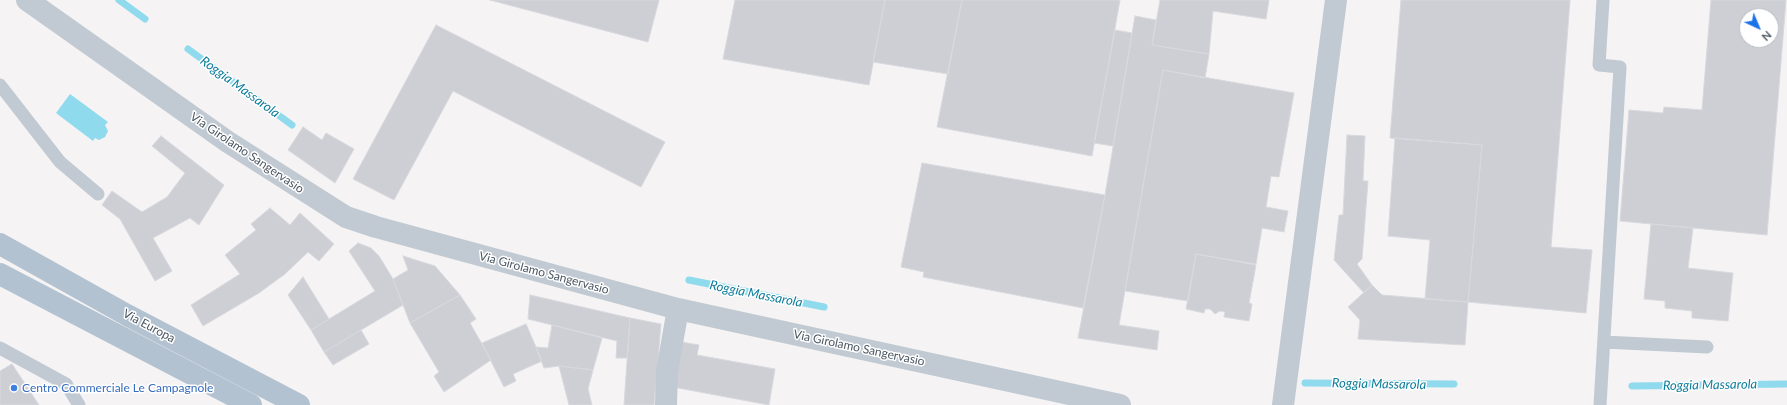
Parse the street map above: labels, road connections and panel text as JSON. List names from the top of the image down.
{
  "streets": {
    "main road": ["Via Europa"],
    "street": ["Via Girolamo Sangervasio"]
  },
  "water": ["Roggia Massarola"],
  "places": ["Centro Commerciale Le Campagnole"],
  "north": "bottom right"
}
